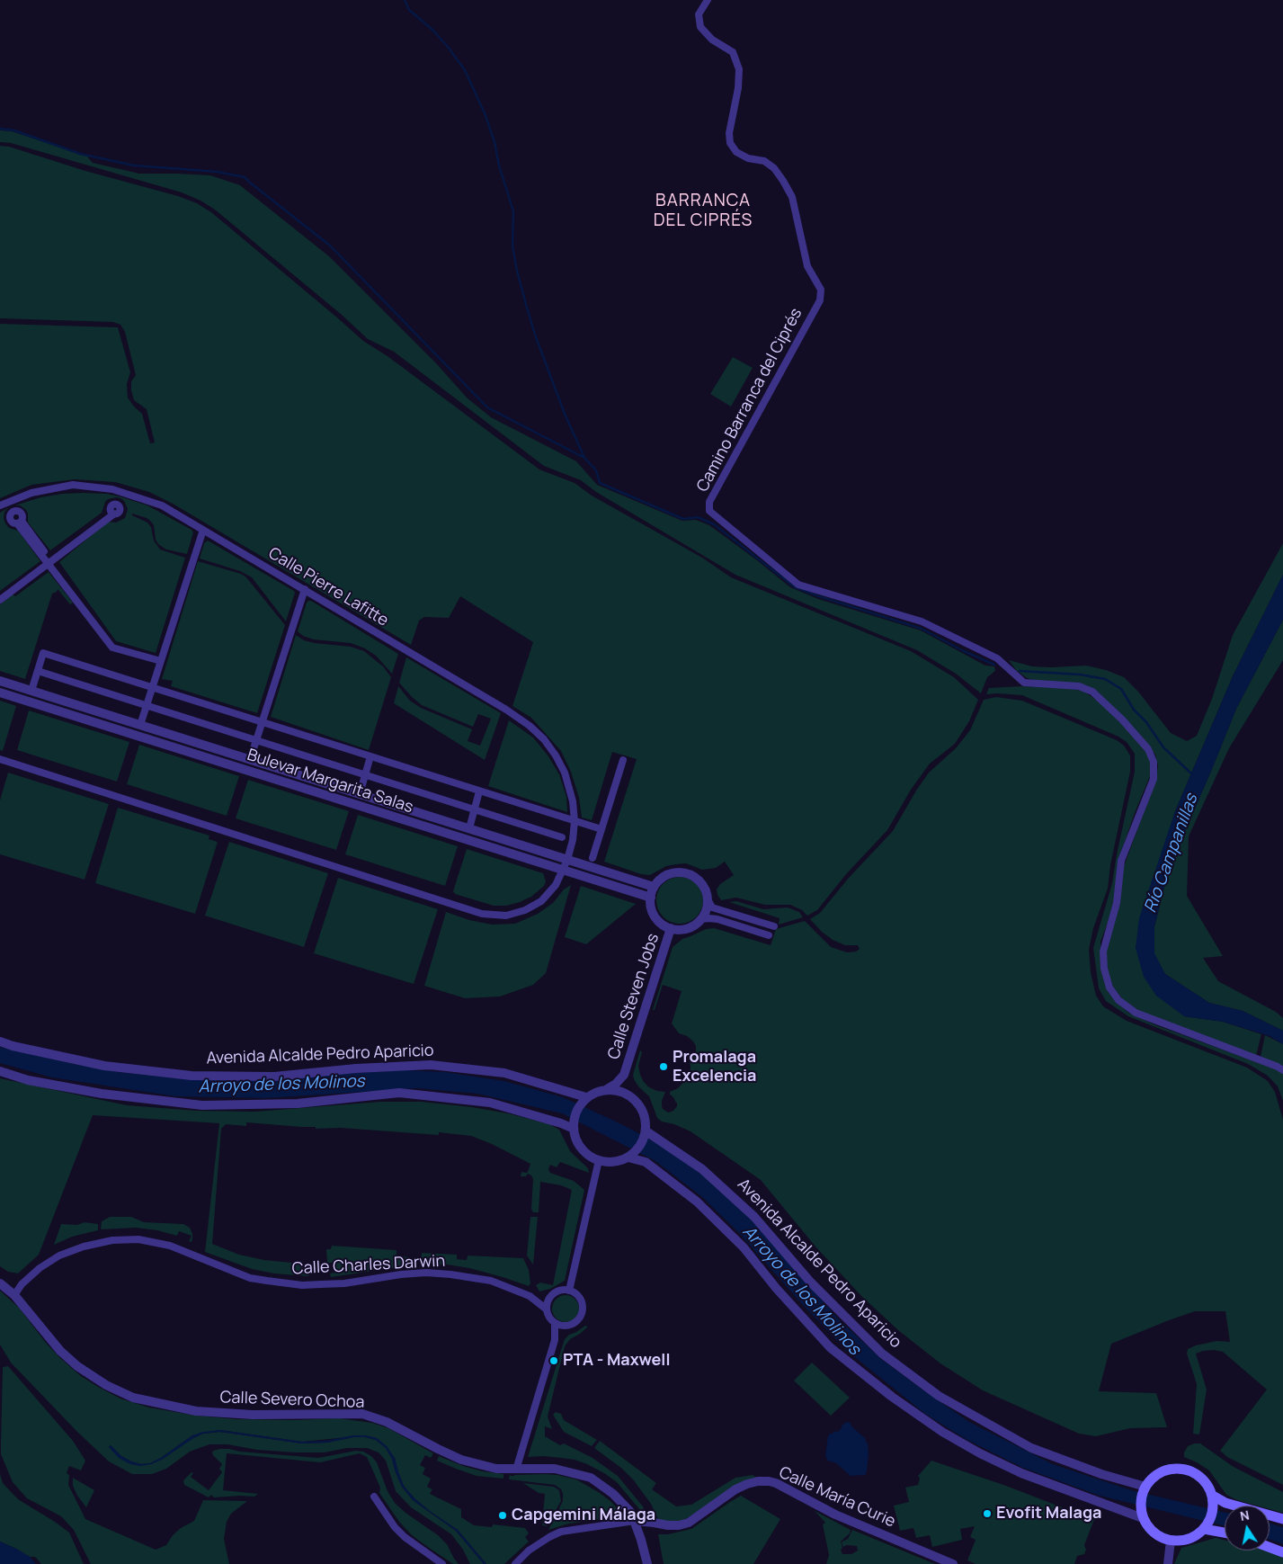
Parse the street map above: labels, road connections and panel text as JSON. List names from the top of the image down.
{
  "streets": {
    "street": [
      "Camino Barranca del Ciprés",
      "Calle Pierre Lafitte",
      "Bulevar Margarita Salas",
      "Calle Steven Jobs",
      "Avenida Alcalde Pedro Aparicio",
      "Calle Charles Darwin",
      "Calle Severo Ochoa",
      "Calle María Curie"
    ]
  },
  "crossings": [
    ["Calle Pierre Lafitte", "Bulevar Margarita Salas"],
    ["Bulevar Margarita Salas", "Calle Steven Jobs"],
    ["Calle Steven Jobs", "Avenida Alcalde Pedro Aparicio"],
    ["Calle Charles Darwin", "Calle Severo Ochoa"],
    ["Calle Severo Ochoa", "Calle María Curie"]
  ],
  "districts": ["BARRANCA DEL CIPRÉS"],
  "water": ["Río Campanillas", "Arroyo de los Molinos"],
  "places": [
    "Promalaga Excelencia",
    "PTA - Maxwell",
    "Evofit Malaga",
    "Capgemini Málaga"
  ],
  "north": "top"
}
